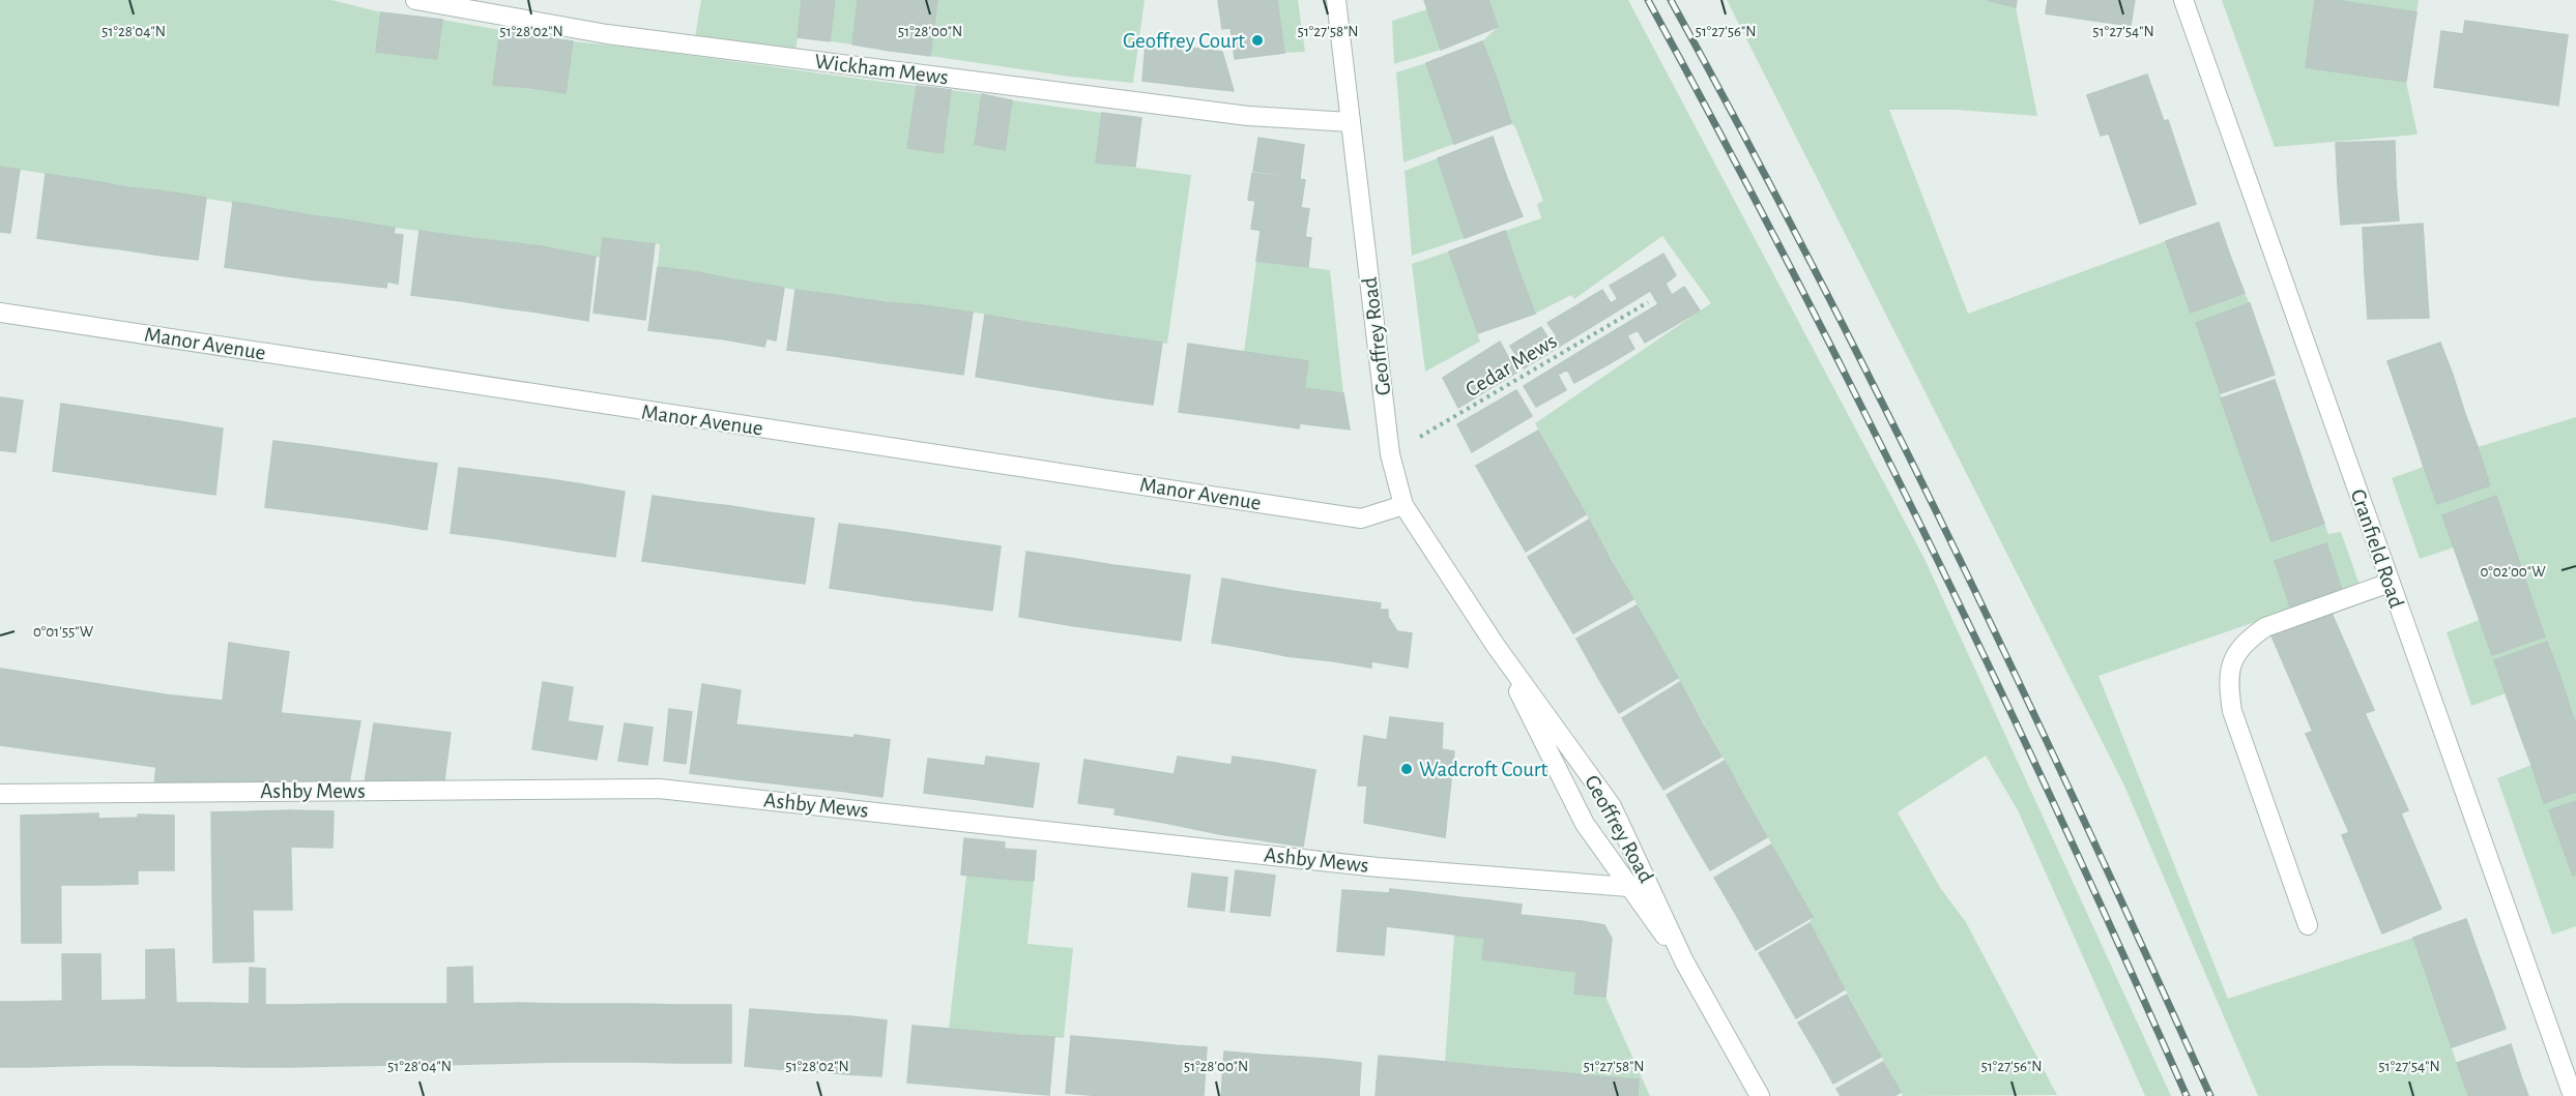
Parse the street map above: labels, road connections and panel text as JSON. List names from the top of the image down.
{
  "streets": {
    "street": [
      "Wickham Mews",
      "Geoffrey Road",
      "Manor Avenue",
      "Cranfield Road",
      "Ashby Mews"
    ],
    "path": ["Cedar Mews"]
  },
  "crossings": [
    ["Wickham Mews", "Geoffrey Road"],
    ["Geoffrey Road", "Manor Avenue"],
    ["Geoffrey Road", "Cedar Mews"],
    ["Geoffrey Road", "Ashby Mews"]
  ],
  "places": ["Geoffrey Court", "Wadcroft Court"],
  "coordinates": [
    "51°28'04\"N",
    "51°28'02\"N",
    "51°28'00\"N",
    "51°27'58\"N",
    "51°27'56\"N",
    "51°27'54\"N",
    "0°02'00\"W",
    "0°01'55\"W"
  ]
}
